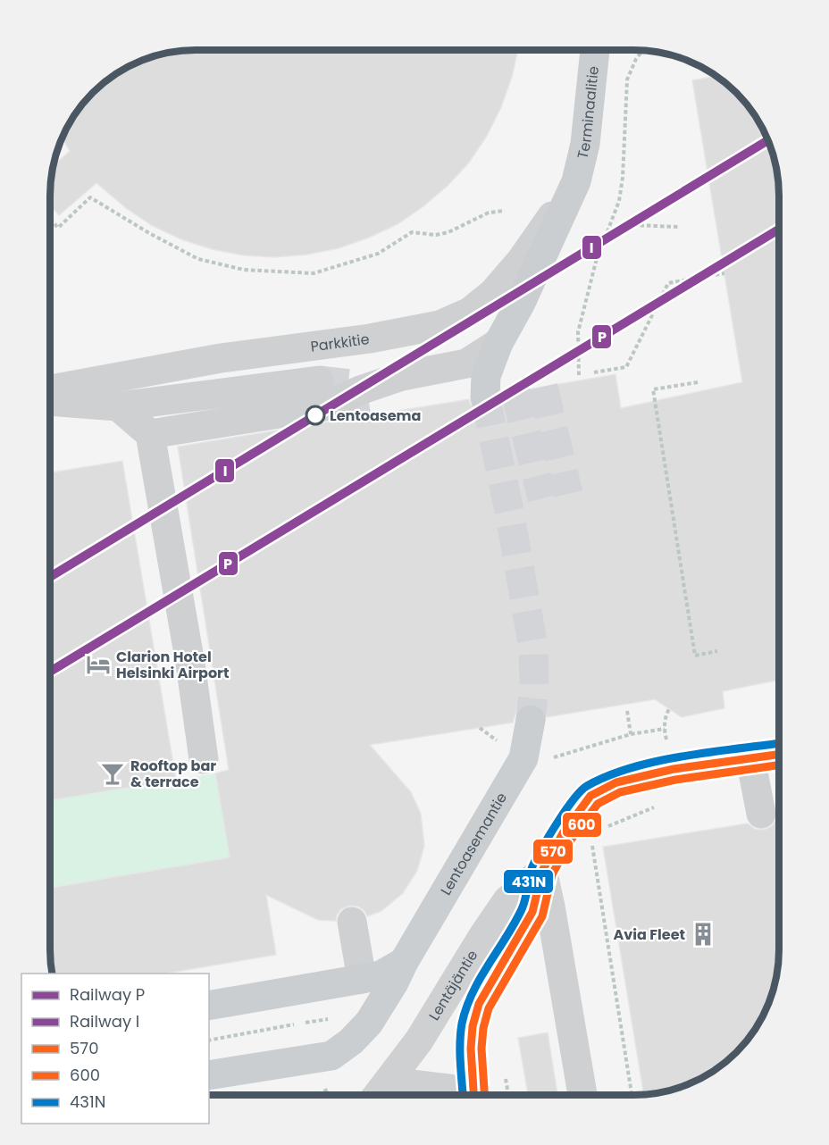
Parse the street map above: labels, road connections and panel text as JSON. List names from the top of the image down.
{
  "streets": {
    "main road": ["Terminaalitie", "Lentoasemantie"],
    "street": ["Parkkitie", "Lentäjäntie"]
  },
  "crossings": [
    ["Terminaalitie", "Parkkitie"]
  ],
  "places": {
    "other": ["Lentoasema"],
    "hotel": ["Clarion Hotel Helsinki Airport"],
    "bar": ["Rooftop bar & terrace"],
    "building": ["Avia Fleet"]
  },
  "lines": [
    "rail line I",
    "rail line P",
    "transit line 431N",
    "transit line 570",
    "transit line 600"
  ],
  "legend": [
    "Railway P",
    "Railway I",
    "570",
    "600",
    "431N"
  ]
}
